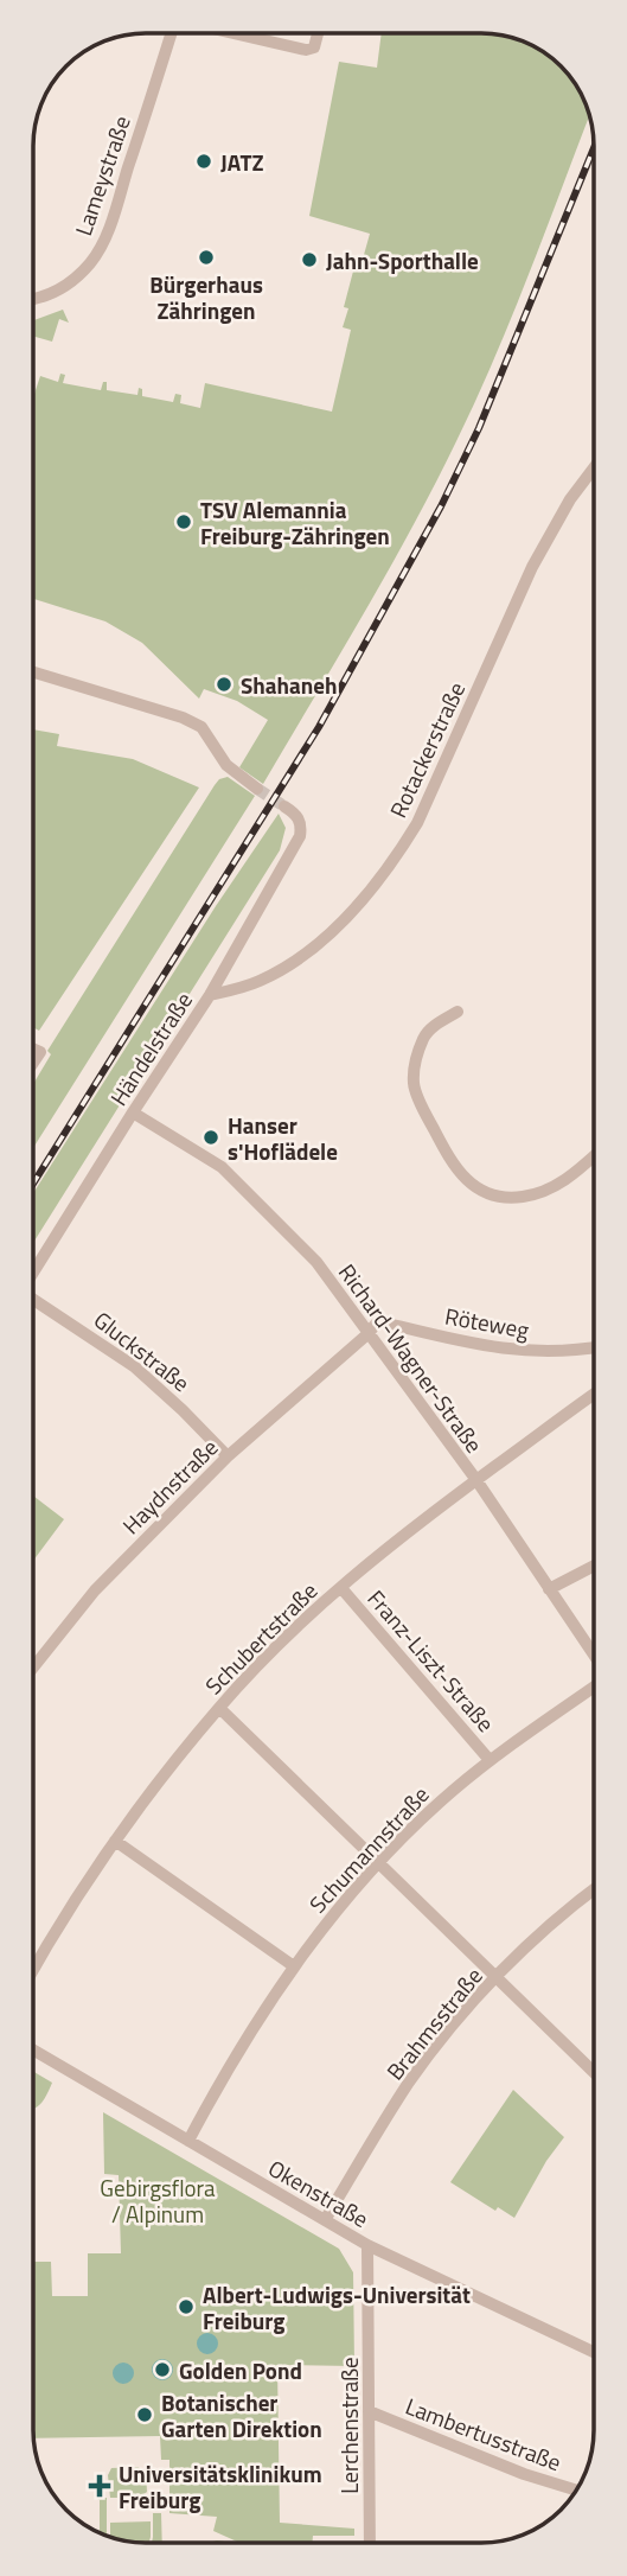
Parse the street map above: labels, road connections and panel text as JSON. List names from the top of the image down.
{
  "streets": {
    "street": [
      "Lameystraße",
      "Rotackerstraße",
      "Händelstraße",
      "Röteweg",
      "Gluckstraße",
      "Richard-Wagner-Straße",
      "Haydnstraße",
      "Schubertstraße",
      "Franz-Liszt-Straße",
      "Schumannstraße",
      "Brahmsstraße",
      "Okenstraße",
      "Lerchenstraße",
      "Lambertusstraße"
    ]
  },
  "crossings": [
    ["Rotackerstraße", "Händelstraße"],
    ["Händelstraße", "Richard-Wagner-Straße"],
    ["Röteweg", "Richard-Wagner-Straße"],
    ["Röteweg", "Haydnstraße"],
    ["Gluckstraße", "Haydnstraße"],
    ["Richard-Wagner-Straße", "Haydnstraße"],
    ["Richard-Wagner-Straße", "Schubertstraße"],
    ["Schubertstraße", "Franz-Liszt-Straße"],
    ["Franz-Liszt-Straße", "Schumannstraße"],
    ["Schumannstraße", "Okenstraße"],
    ["Brahmsstraße", "Okenstraße"],
    ["Okenstraße", "Lerchenstraße"],
    ["Lerchenstraße", "Lambertusstraße"]
  ],
  "parks": ["Gebirgsflora / Alpinum"],
  "places": {
    "other": [
      "JATZ",
      "Bürgerhaus Zähringen",
      "Jahn-Sporthalle",
      "TSV Alemannia Freiburg-Zähringen",
      "Shahaneh",
      "Hanser s'Hoflädele",
      "Albert-Ludwigs-Universität Freiburg",
      "Golden Pond",
      "Botanischer Garten Direktion"
    ],
    "health": ["Universitätsklinikum Freiburg"]
  }
}
